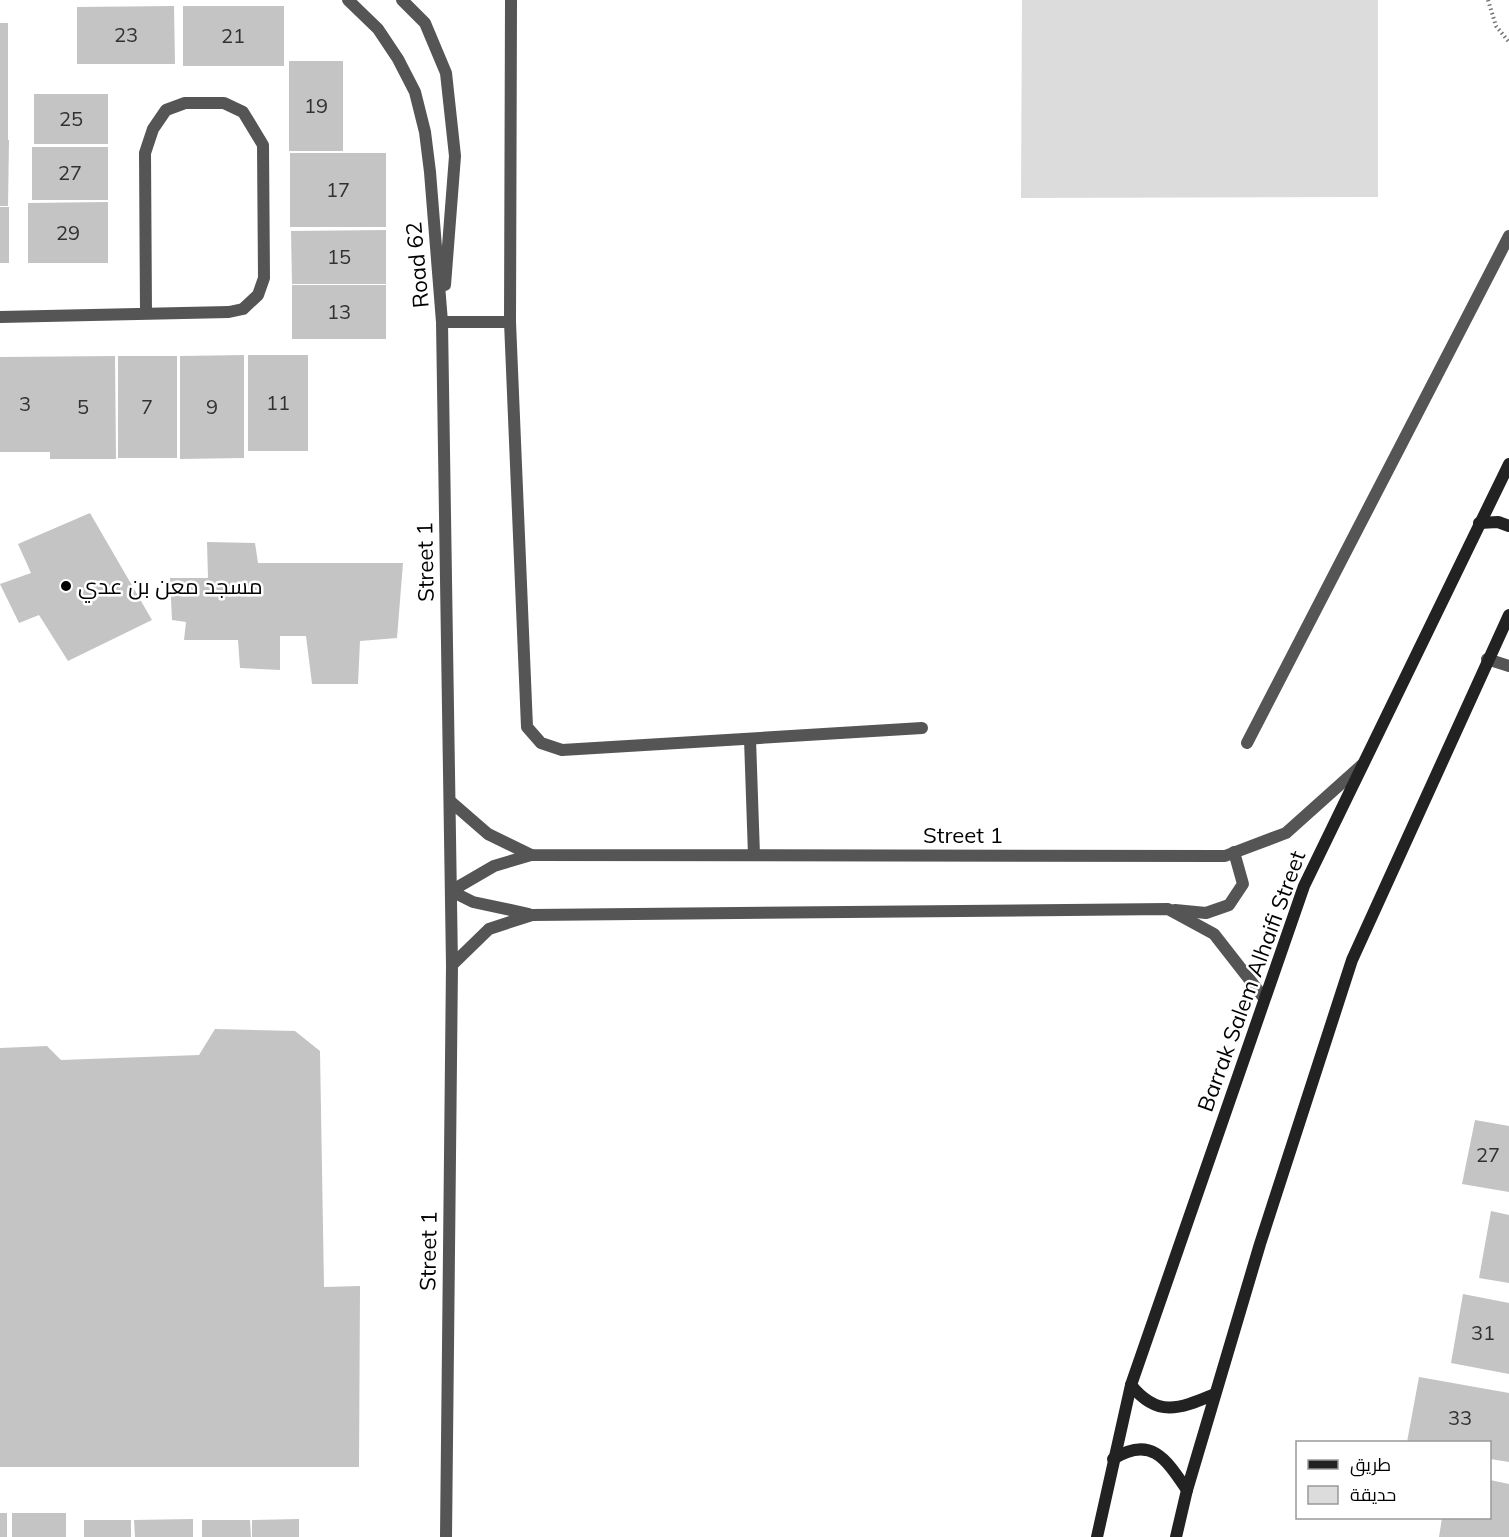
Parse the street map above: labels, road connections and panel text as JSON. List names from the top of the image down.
{
  "streets": {
    "main road": ["Barrak Salem Alhaifi Street"],
    "street": ["Road 62", "Street 1"]
  },
  "crossings": [
    ["Road 62", "Street 1"],
    ["Street 1", "Barrak Salem Alhaifi Street"]
  ],
  "places": ["مسجد معن بن عدي"],
  "house_numbers": [
    "23",
    "21",
    "19",
    "25",
    "27",
    "17",
    "29",
    "15",
    "13",
    "11",
    "3",
    "5",
    "7",
    "9",
    "27",
    "31",
    "33"
  ],
  "legend": ["طريق", "حديقة"]
}
